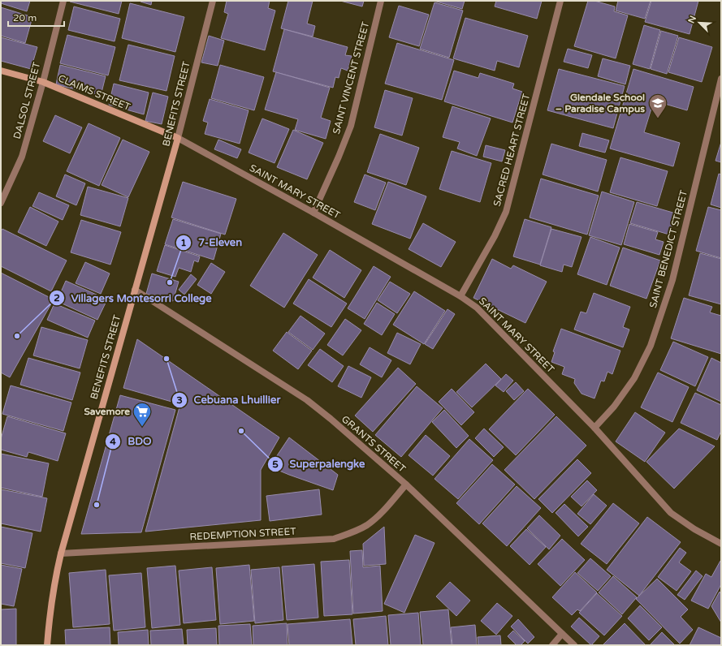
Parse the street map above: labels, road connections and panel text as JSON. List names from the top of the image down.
{
  "streets": {
    "street": [
      "SAINT VINCENT STREET",
      "CLAIMS STREET",
      "DALSOL STREET",
      "BENEFITS STREET",
      "SACRED HEART STREET",
      "SAINT MARY STREET",
      "SAINT BENEDICT STREET",
      "GRANTS STREET",
      "REDEMPTION STREET"
    ]
  },
  "crossings": [
    ["SAINT VINCENT STREET", "SAINT MARY STREET"],
    ["CLAIMS STREET", "DALSOL STREET"],
    ["CLAIMS STREET", "BENEFITS STREET"],
    ["CLAIMS STREET", "SAINT MARY STREET"],
    ["BENEFITS STREET", "SAINT MARY STREET"],
    ["BENEFITS STREET", "GRANTS STREET"],
    ["BENEFITS STREET", "REDEMPTION STREET"],
    ["SACRED HEART STREET", "SAINT MARY STREET"],
    ["SAINT MARY STREET", "SAINT BENEDICT STREET"],
    ["GRANTS STREET", "REDEMPTION STREET"]
  ],
  "places": {
    "school or university": ["Glendale School – Paradise Campus"],
    "other": [
      "7-Eleven",
      "Villagers Montesorri College",
      "Cebuana Lhuillier",
      "Superpalengke",
      "BDO"
    ],
    "supermarket": ["Savemore"]
  },
  "scale_bar": "20 m",
  "north": "top left"
}
